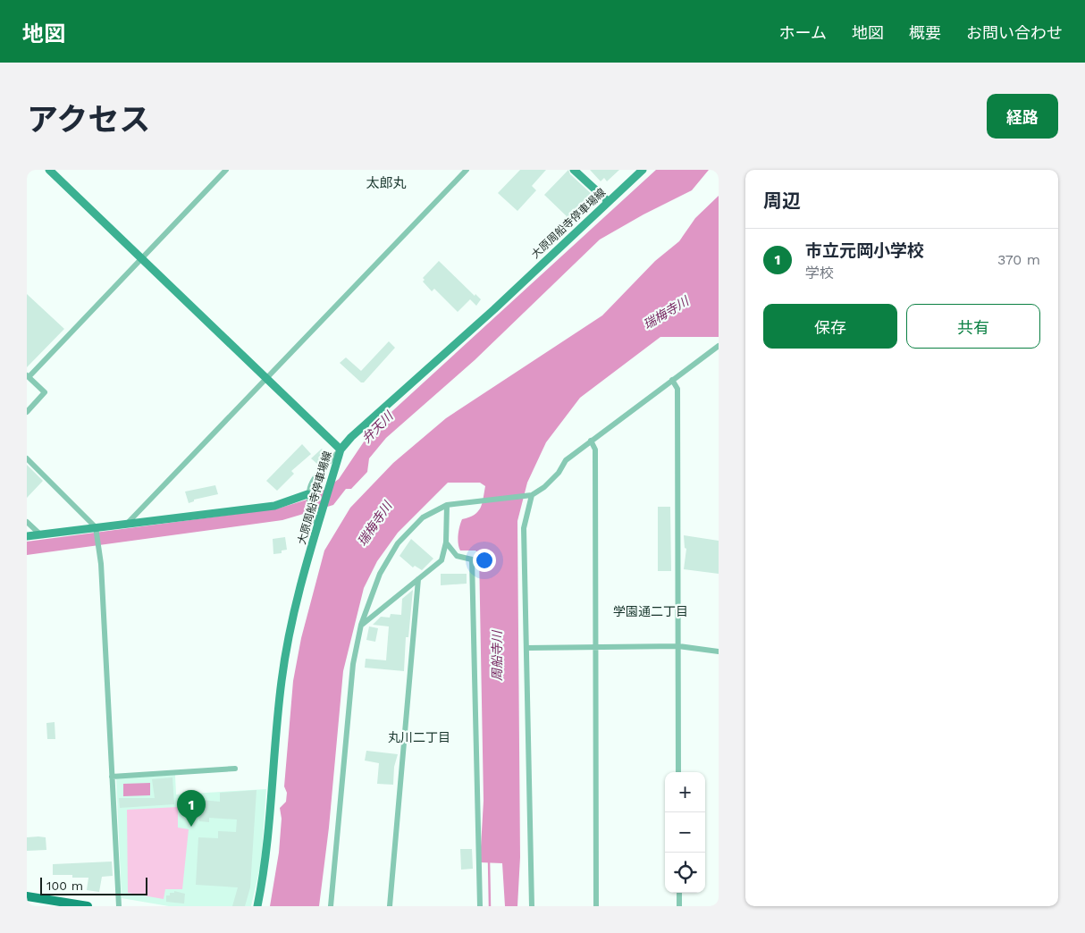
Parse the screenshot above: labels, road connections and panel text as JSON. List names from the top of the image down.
{
  "streets": {
    "main road": ["大原周船寺停車場線"]
  },
  "districts": ["太郎丸", "学園通二丁目", "丸川二丁目"],
  "water": ["瑞梅寺川", "弁天川", "周船寺川"],
  "scale_bar": "100 m",
  "page": {
    "header": "地図",
    "nav": [
      "ホーム",
      "地図",
      "概要",
      "お問い合わせ"
    ],
    "title": "アクセス",
    "buttons": [
      "経路",
      ["保存", "共有"]
    ],
    "heading": "周辺",
    "list": [
      {
        "mark": "1",
        "name": "市立元岡小学校",
        "note": "学校",
        "value": "370 m"
      }
    ],
    "map_buttons": ["+", "−"],
    "pins": "1",
    "scale": "100 m"
  }
}
